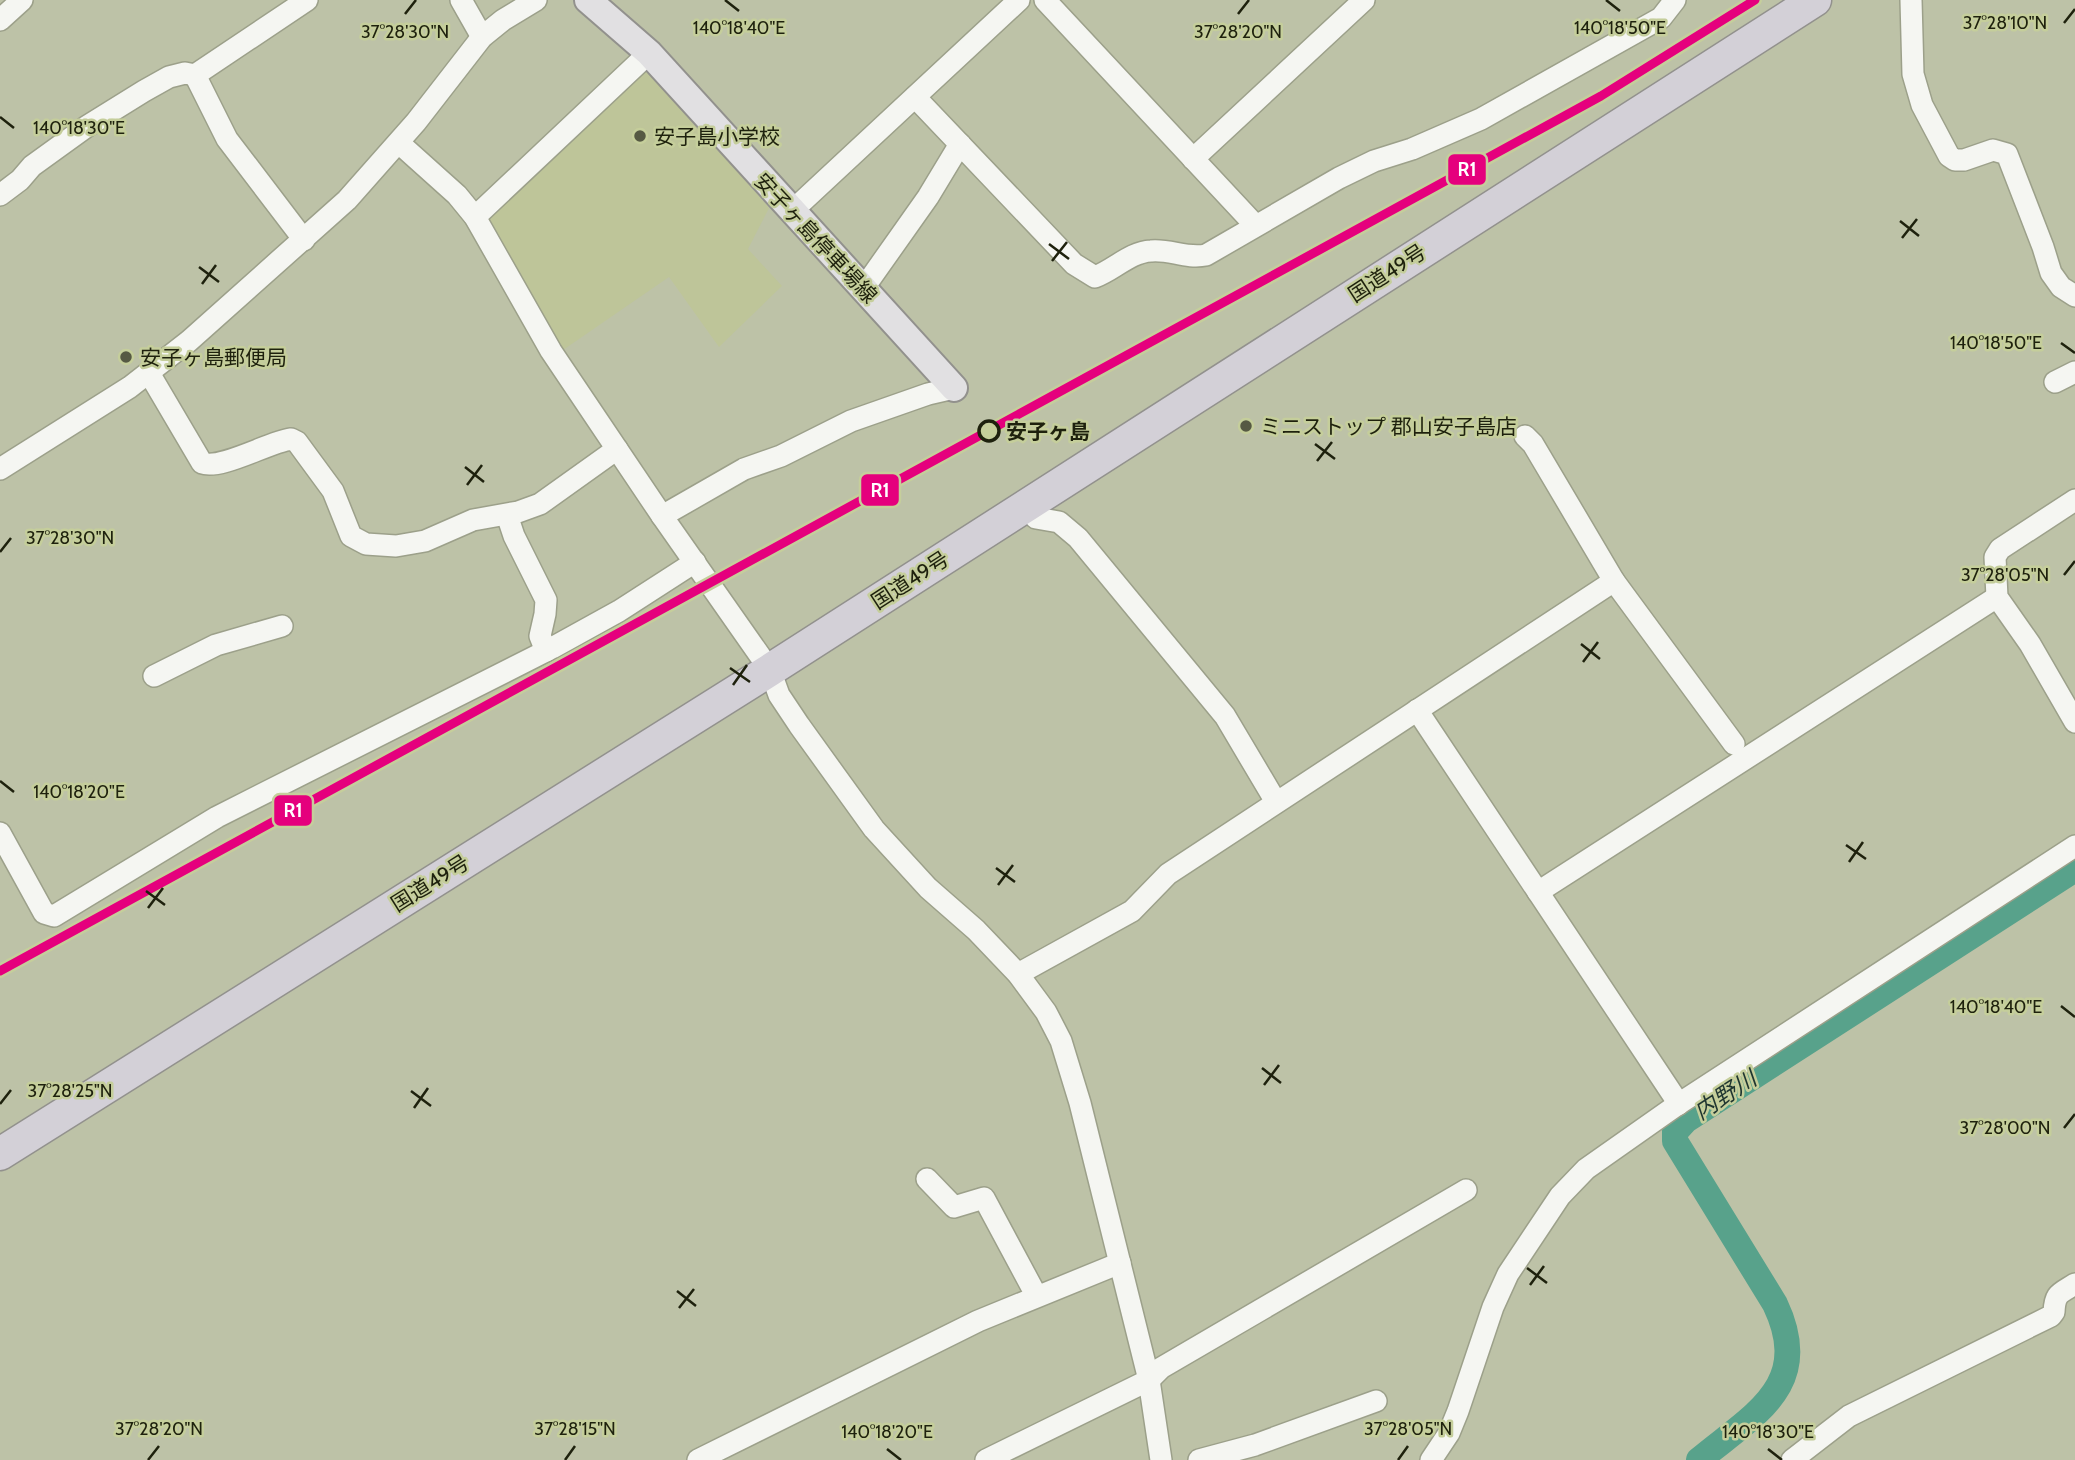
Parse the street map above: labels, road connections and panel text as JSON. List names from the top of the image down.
{
  "streets": {
    "highway": ["国道49号"],
    "main road": ["安子ヶ島停車場線"]
  },
  "water": ["内野川"],
  "places": [
    "安子島小学校",
    "安子ヶ島郵便局",
    "ミニストップ 郡山安子島店",
    "安子ヶ島"
  ],
  "lines": ["transit line R1"],
  "coordinates": [
    "37°28'10\"N",
    "140°18'40\"E",
    "140°18'50\"E",
    "37°28'20\"N",
    "37°28'30\"N",
    "140°18'30\"E",
    "37°28'05\"N",
    "140°18'20\"E",
    "37°28'25\"N",
    "37°28'00\"N",
    "37°28'15\"N"
  ]
}
